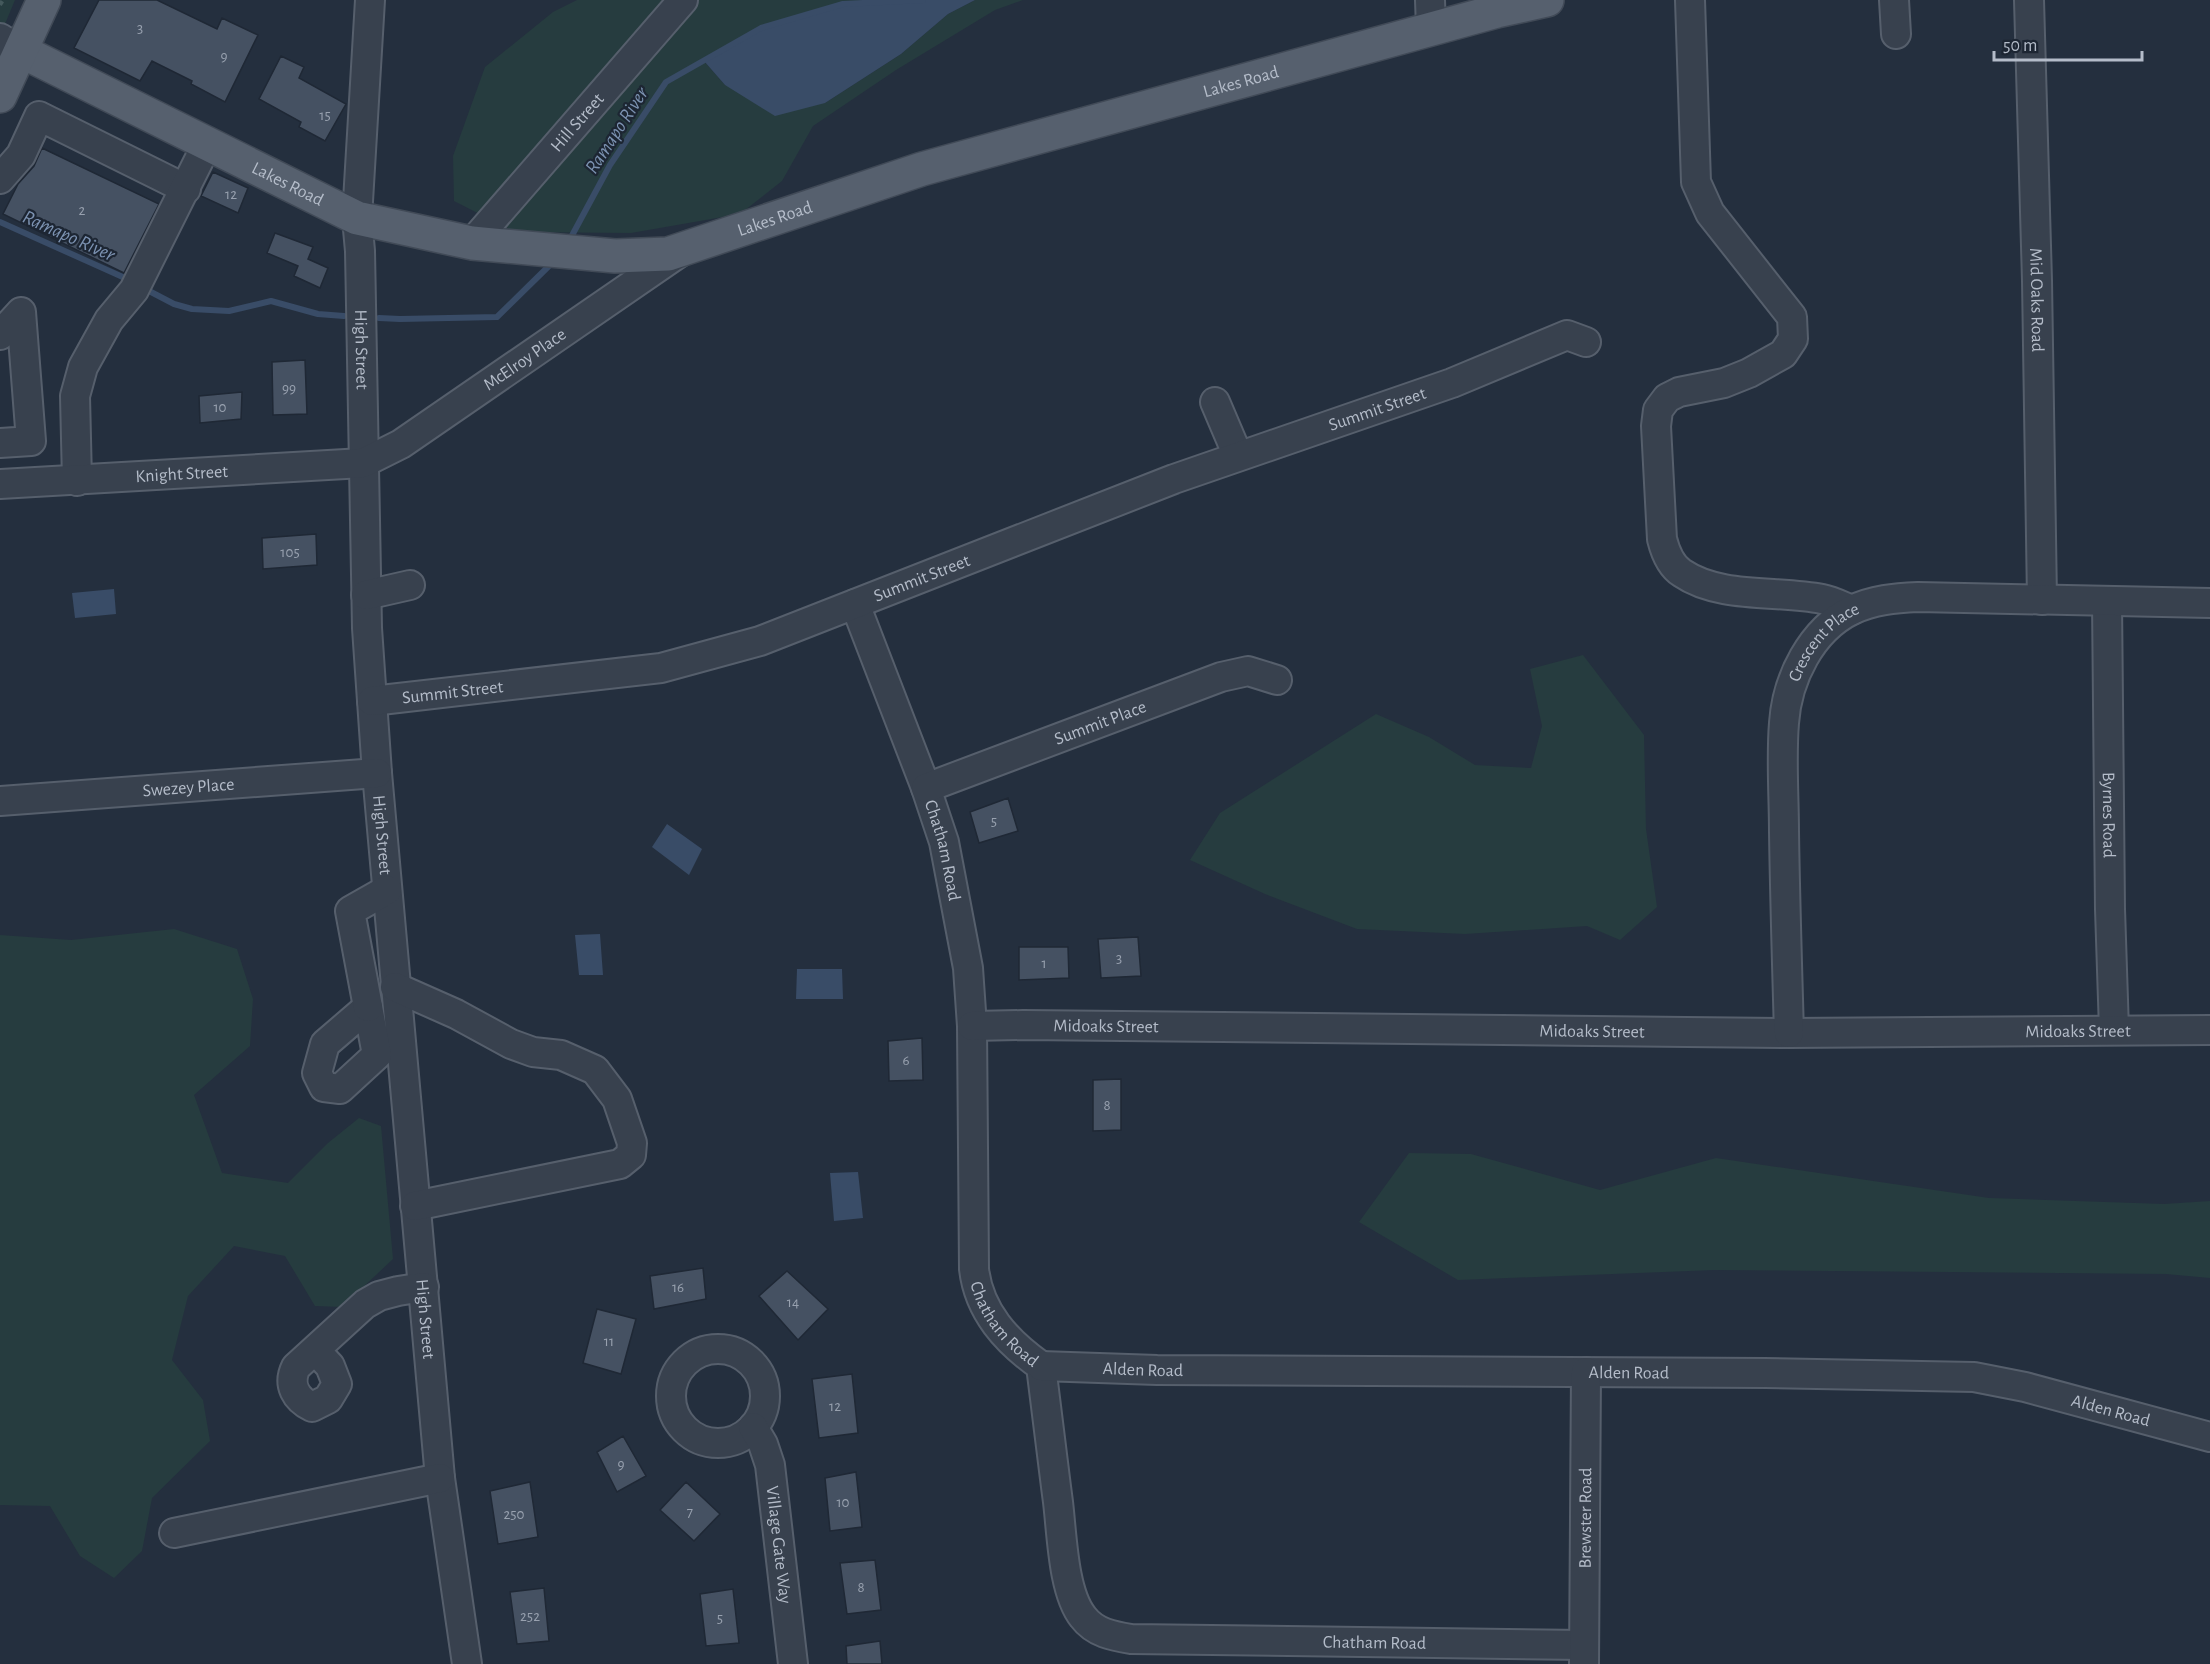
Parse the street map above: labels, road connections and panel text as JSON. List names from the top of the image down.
{
  "streets": {
    "main road": ["Lakes Road"],
    "street": [
      "Hill Street",
      "Mid Oaks Road",
      "High Street",
      "McElroy Place",
      "Summit Street",
      "Knight Street",
      "Crescent Place",
      "Summit Place",
      "Swezey Place",
      "Byrnes Road",
      "Chatham Road",
      "Midoaks Street",
      "Alden Road",
      "Brewster Road",
      "Village Gate Way"
    ]
  },
  "crossings": [
    ["Lakes Road", "Hill Street"],
    ["Lakes Road", "High Street"],
    ["Lakes Road", "McElroy Place"],
    ["Mid Oaks Road", "Crescent Place"],
    ["High Street", "McElroy Place"],
    ["High Street", "Summit Street"],
    ["High Street", "Knight Street"],
    ["High Street", "Swezey Place"],
    ["McElroy Place", "Knight Street"],
    ["Summit Street", "Chatham Road"],
    ["Crescent Place", "Byrnes Road"],
    ["Crescent Place", "Midoaks Street"],
    ["Summit Place", "Chatham Road"],
    ["Byrnes Road", "Midoaks Street"],
    ["Chatham Road", "Midoaks Street"],
    ["Chatham Road", "Alden Road"],
    ["Chatham Road", "Brewster Road"],
    ["Alden Road", "Brewster Road"]
  ],
  "water": ["Ramapo River"],
  "house_numbers": [
    "3",
    "9",
    "15",
    "12",
    "2",
    "99",
    "10",
    "105",
    "5",
    "3",
    "1",
    "6",
    "8",
    "16",
    "14",
    "11",
    "12",
    "9",
    "10",
    "7",
    "250",
    "8",
    "252",
    "5"
  ],
  "scale_bar": "50 m"
}
